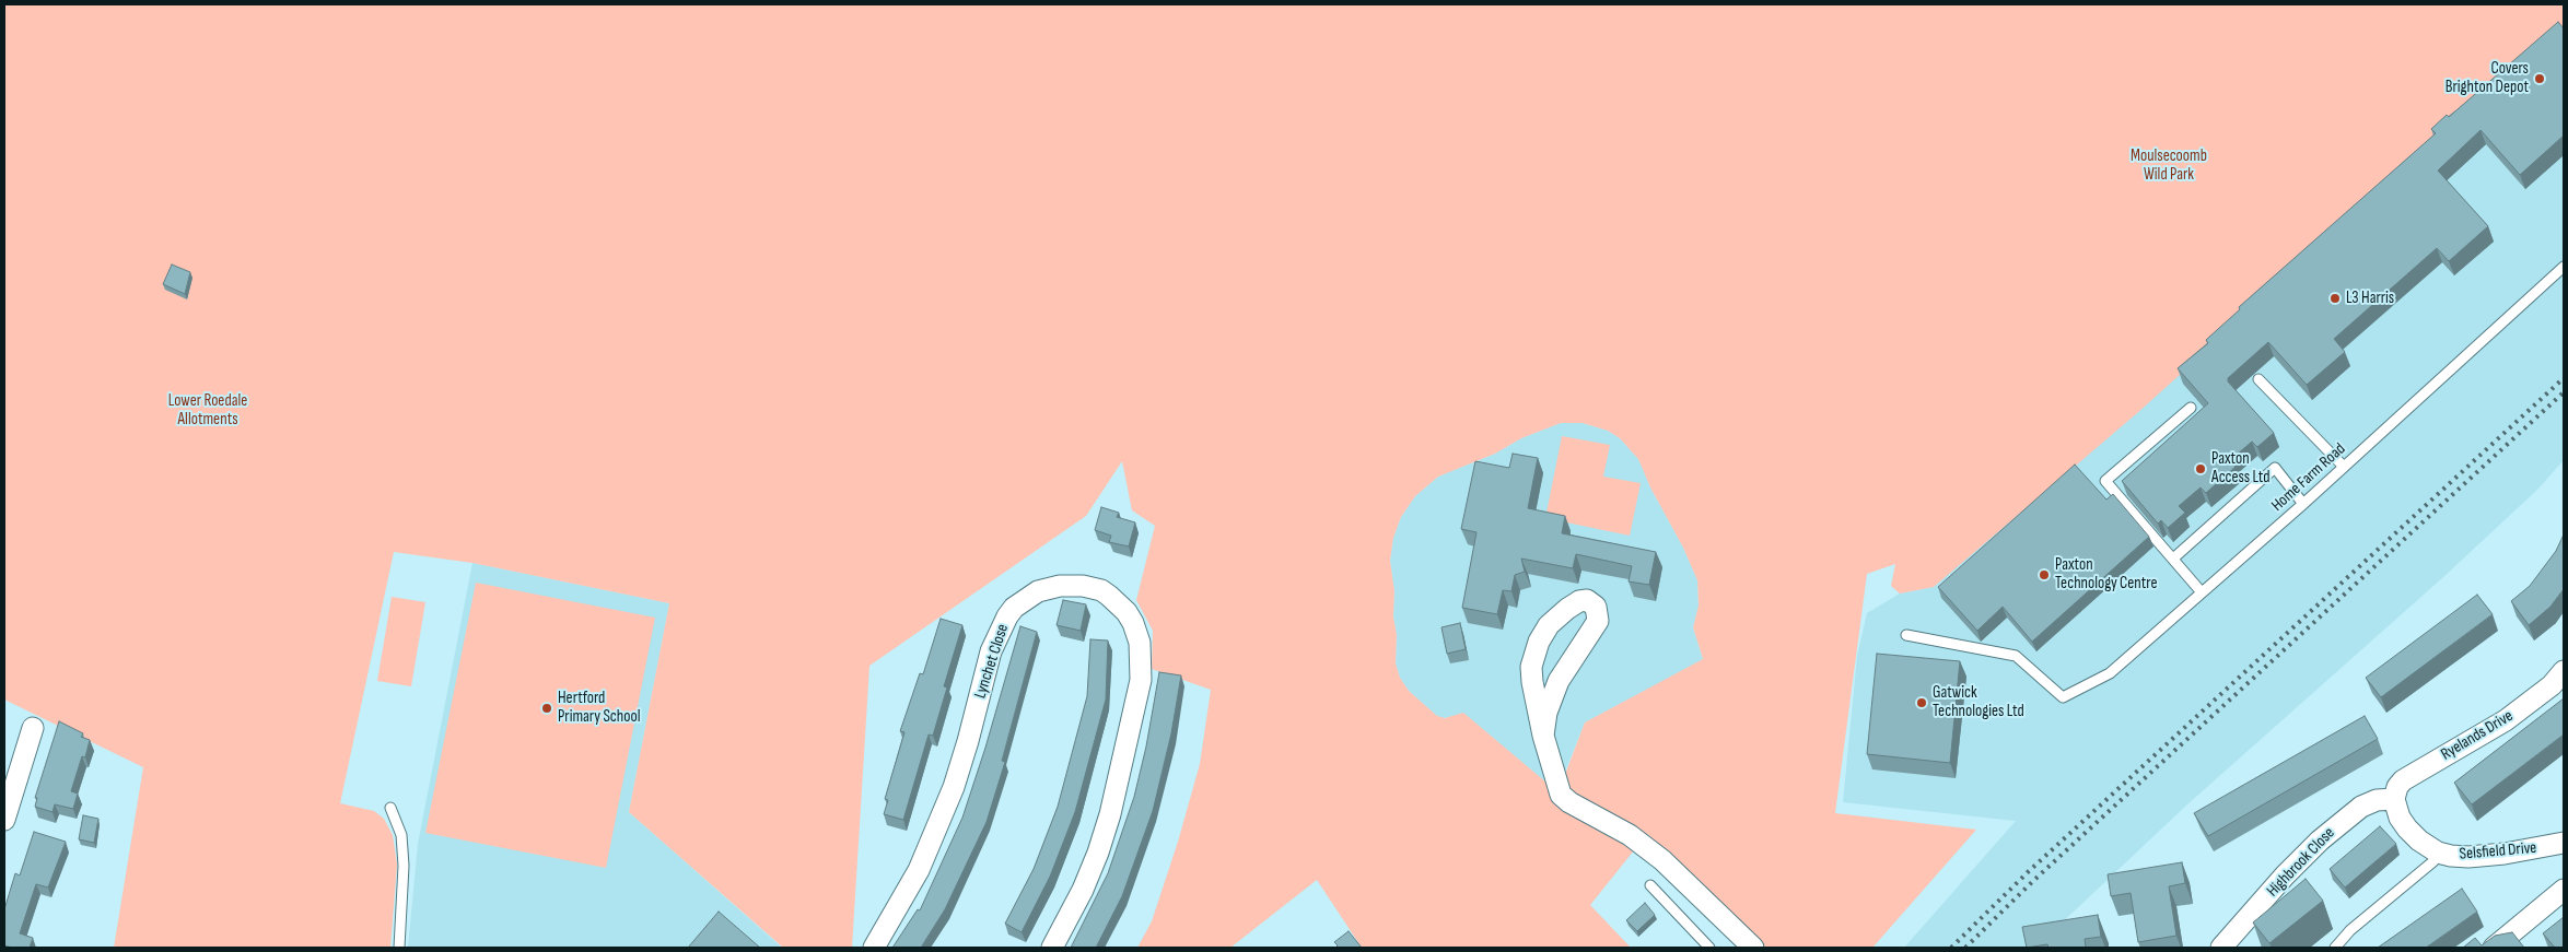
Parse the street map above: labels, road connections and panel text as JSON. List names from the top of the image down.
{
  "streets": {
    "street": [
      "Lynchet Close",
      "Ryelands Drive",
      "Selsfield Drive",
      "Highbrook Close"
    ],
    "lane": ["Home Farm Road"]
  },
  "crossings": [
    ["Ryelands Drive", "Selsfield Drive"],
    ["Ryelands Drive", "Highbrook Close"],
    ["Selsfield Drive", "Highbrook Close"]
  ],
  "parks": ["Moulsecoomb Wild Park", "Lower Roedale Allotments"],
  "places": [
    "Covers Brighton Depot",
    "L3 Harris",
    "Paxton Access Ltd",
    "Paxton Technology Centre",
    "Gatwick Technologies Ltd",
    "Hertford Primary School"
  ]
}
